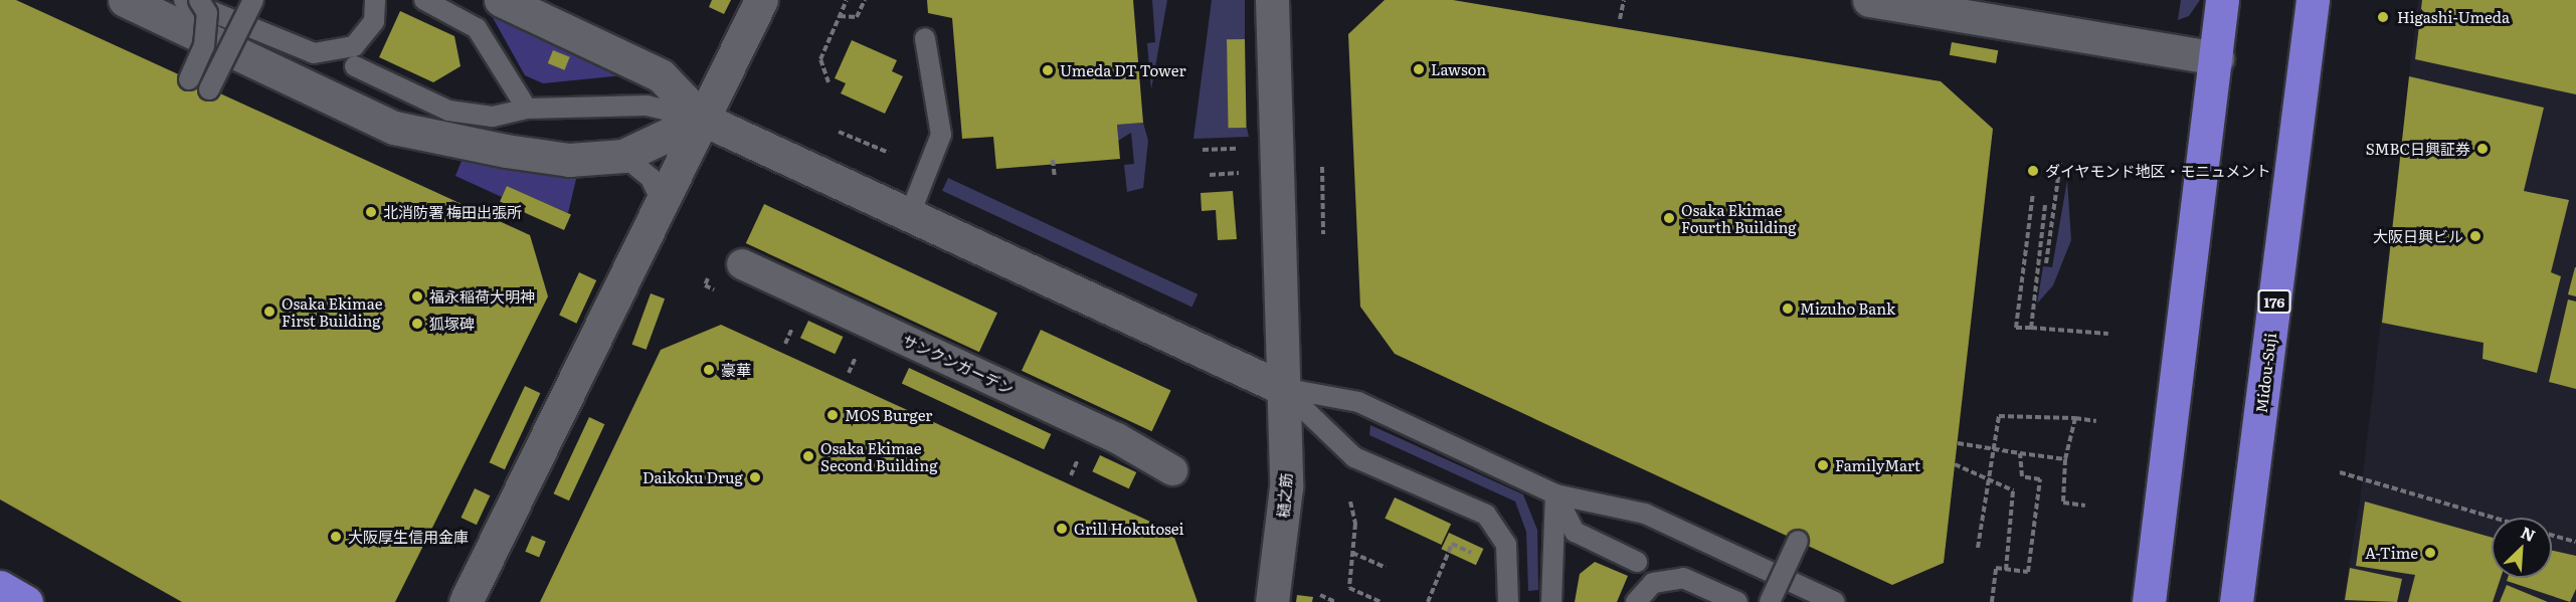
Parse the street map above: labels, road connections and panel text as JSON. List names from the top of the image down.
{
  "streets": {
    "highway": ["176", "Midou-Suji"],
    "street": ["サンクンガーデン", "樋之筋"]
  },
  "places": [
    "Higashi-Umeda",
    "Lawson",
    "Umeda DT Tower",
    "SMBC日興証券",
    "ダイヤモンド地区・モニュメント",
    "北消防署 梅田出張所",
    "Osaka Ekimae Fourth Building",
    "大阪日興ビル",
    "福永稲荷大明神",
    "Mizuho Bank",
    "Osaka Ekimae First Building",
    "狐塚碑",
    "豪華",
    "MOS Burger",
    "Osaka Ekimae Second Building",
    "FamilyMart",
    "Daikoku Drug",
    "Grill Hokutosei",
    "大阪厚生信用金庫",
    "A-Time"
  ],
  "north": "top right"
}
